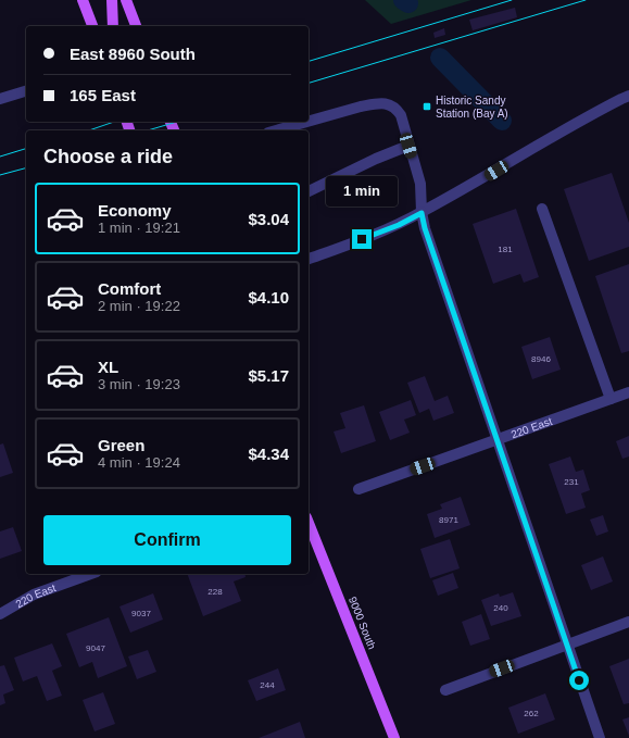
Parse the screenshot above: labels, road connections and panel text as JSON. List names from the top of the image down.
{
  "streets": {
    "main road": ["9000 South"],
    "street": ["220 East"]
  },
  "places": {
    "transit": ["Historic Sandy Station (Bay A)"]
  },
  "house_numbers": [
    "181",
    "8946",
    "231",
    "8971",
    "228",
    "240",
    "9037",
    "9047",
    "244",
    "262"
  ],
  "page": {
    "banner": ["East 8960 South", "165 East"],
    "heading": "Choose a ride",
    "bubble": "1 min",
    "list": [
      {
        "name": "Economy",
        "note": "1 min · 19:21",
        "value": "$3.04"
      },
      {
        "name": "Comfort",
        "note": "2 min · 19:22",
        "value": "$4.10"
      },
      {
        "name": "XL",
        "note": "3 min · 19:23",
        "value": "$5.17"
      },
      {
        "name": "Green",
        "note": "4 min · 19:24",
        "value": "$4.34"
      }
    ],
    "buttons": "Confirm"
  }
}
